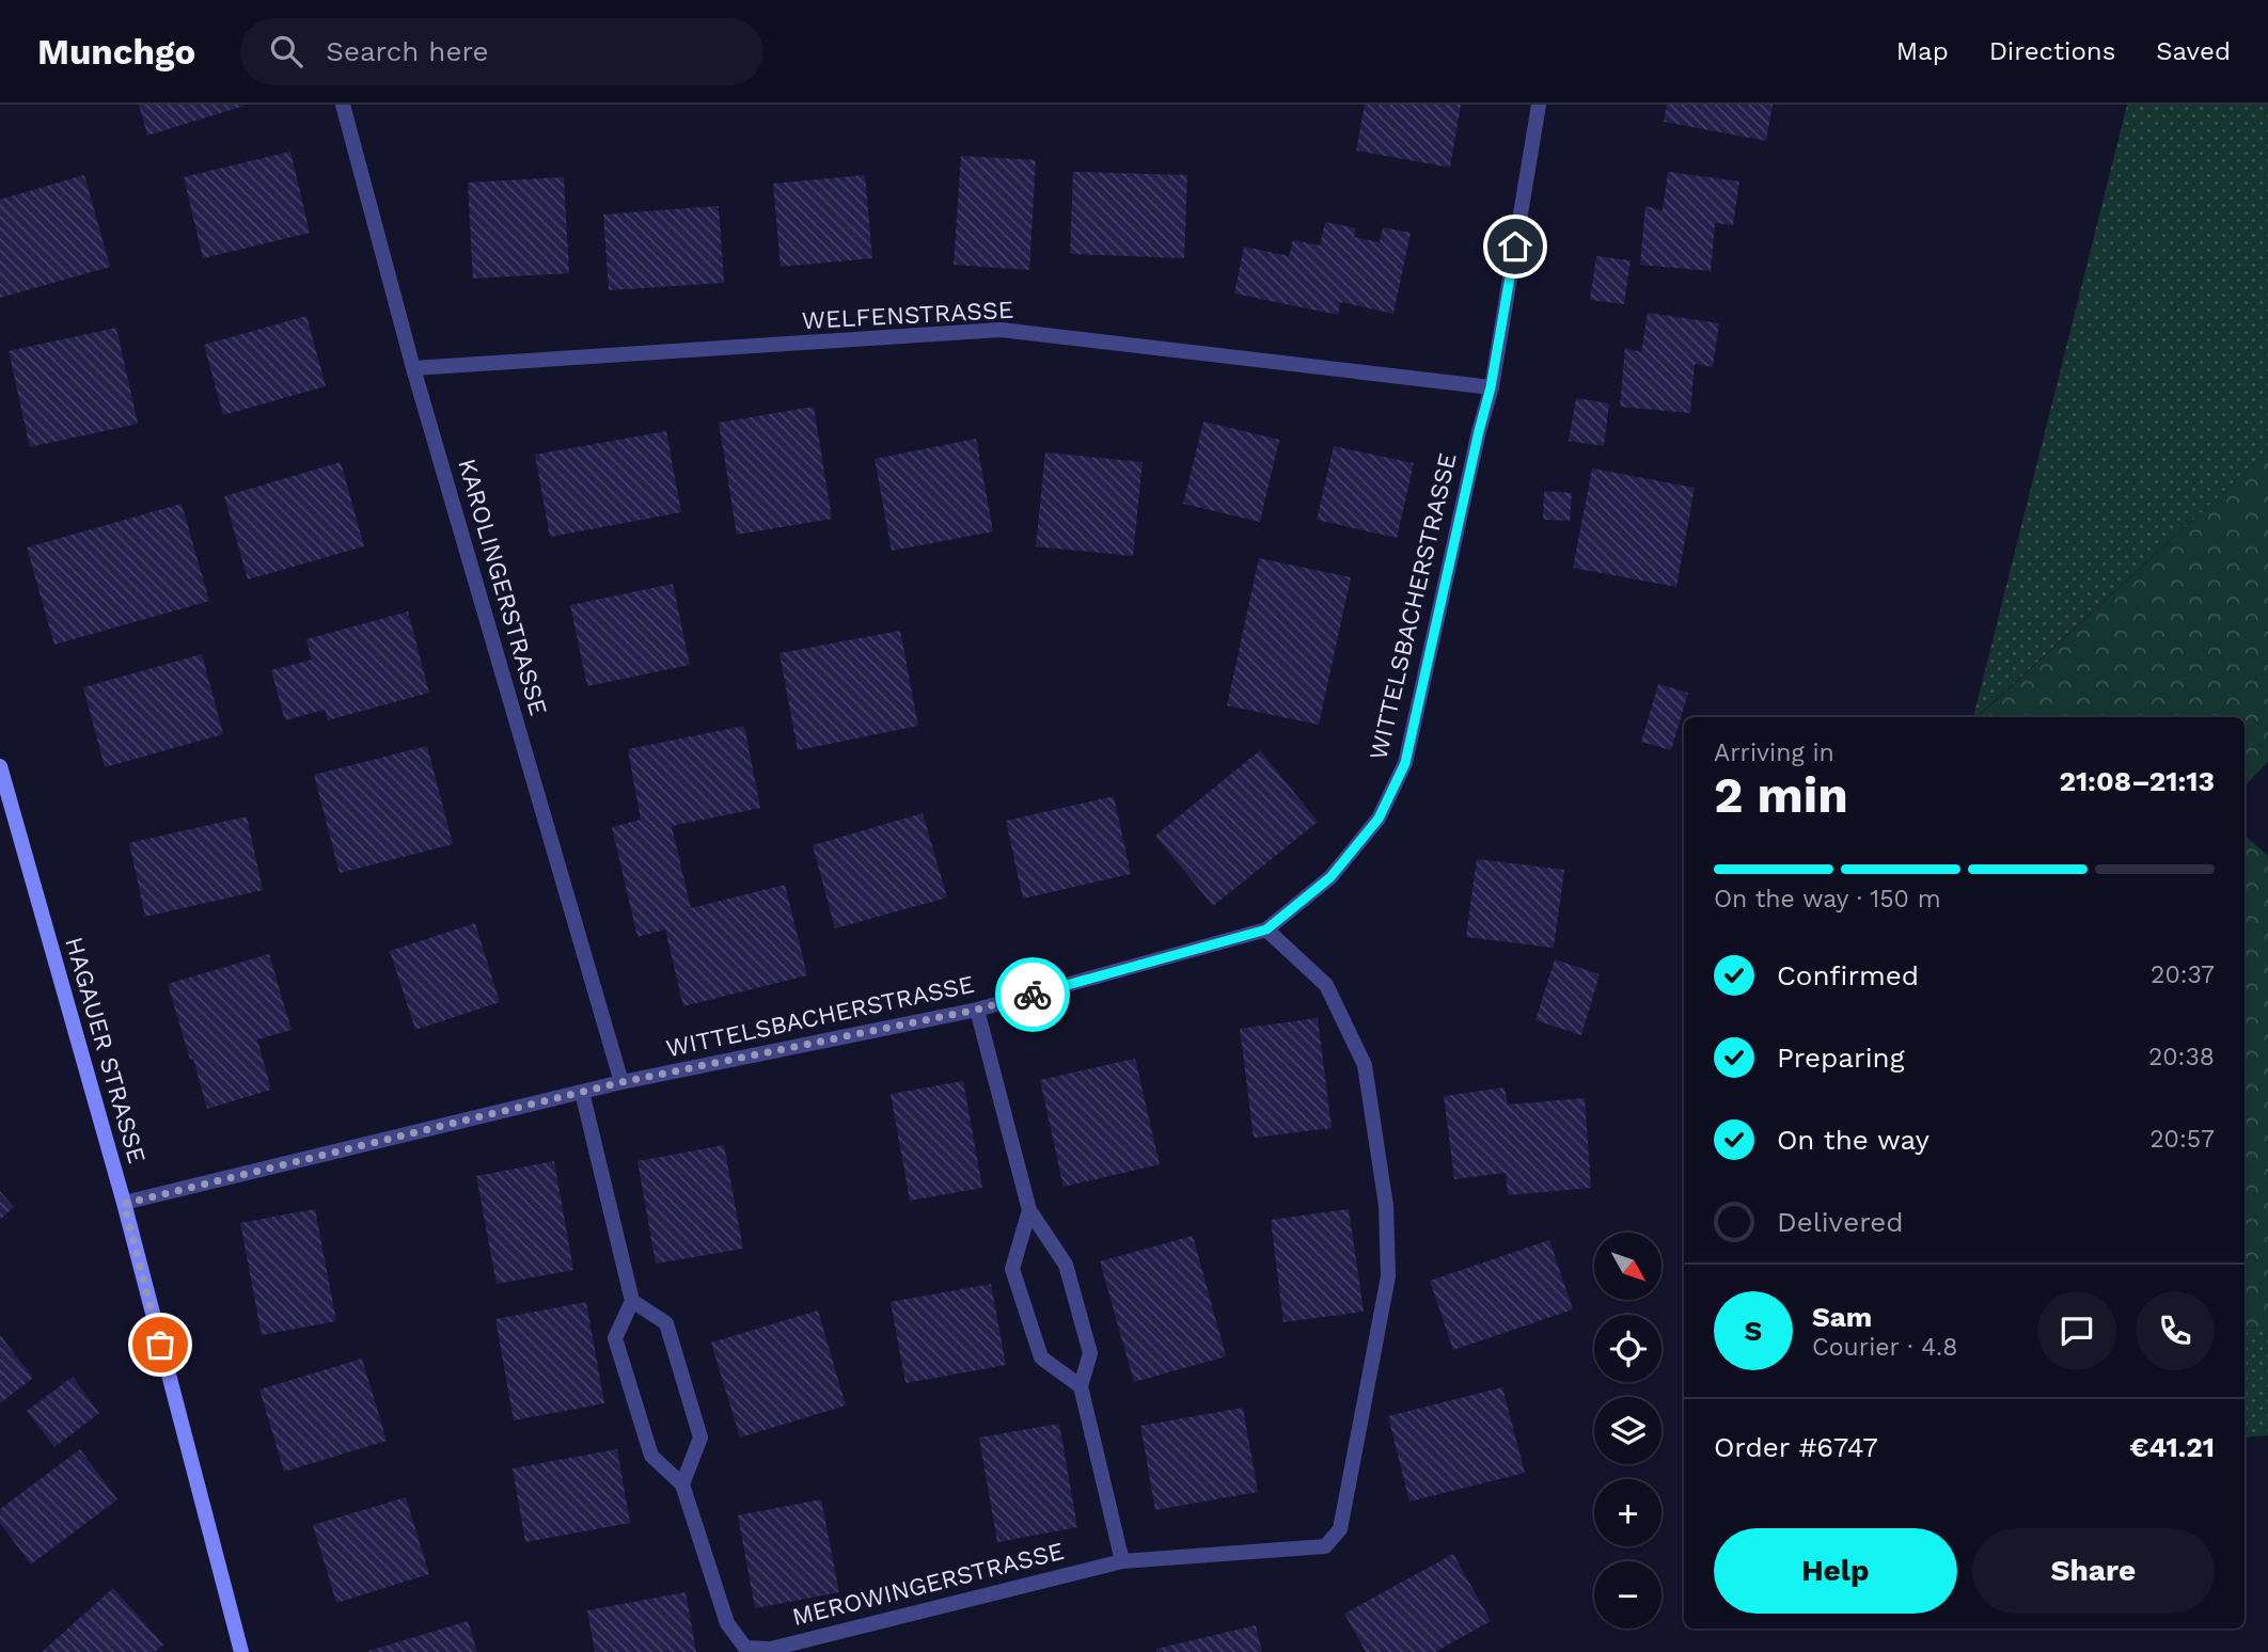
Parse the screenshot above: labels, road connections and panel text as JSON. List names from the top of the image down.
{
  "streets": {
    "street": [
      "WELFENSTRASSE",
      "KAROLINGERSTRASSE",
      "WITTELSBACHERSTRASSE",
      "HAGAUER STRASSE",
      "MEROWINGERSTRASSE"
    ]
  },
  "crossings": [
    ["WELFENSTRASSE", "KAROLINGERSTRASSE"],
    ["WELFENSTRASSE", "WITTELSBACHERSTRASSE"],
    ["KAROLINGERSTRASSE", "WITTELSBACHERSTRASSE"],
    ["WITTELSBACHERSTRASSE", "HAGAUER STRASSE"],
    ["WITTELSBACHERSTRASSE", "MEROWINGERSTRASSE"]
  ],
  "north": "bottom right",
  "page": {
    "header": "Munchgo",
    "search": "Search here",
    "nav": ["Map", "Directions", "Saved"],
    "heading": ["2 min", "Arriving in", "21:08–21:13"],
    "panel": [
      "Sam",
      "Courier · 4.8",
      "Order #6747",
      "€41.21"
    ],
    "bar": "On the way · 150 m",
    "list": [
      ["Confirmed", "20:37"],
      ["Preparing", "20:38"],
      ["On the way", "20:57"],
      "Delivered"
    ],
    "map_buttons": ["+", "−"],
    "round": "S",
    "buttons": ["Help", "Share"]
  }
}
